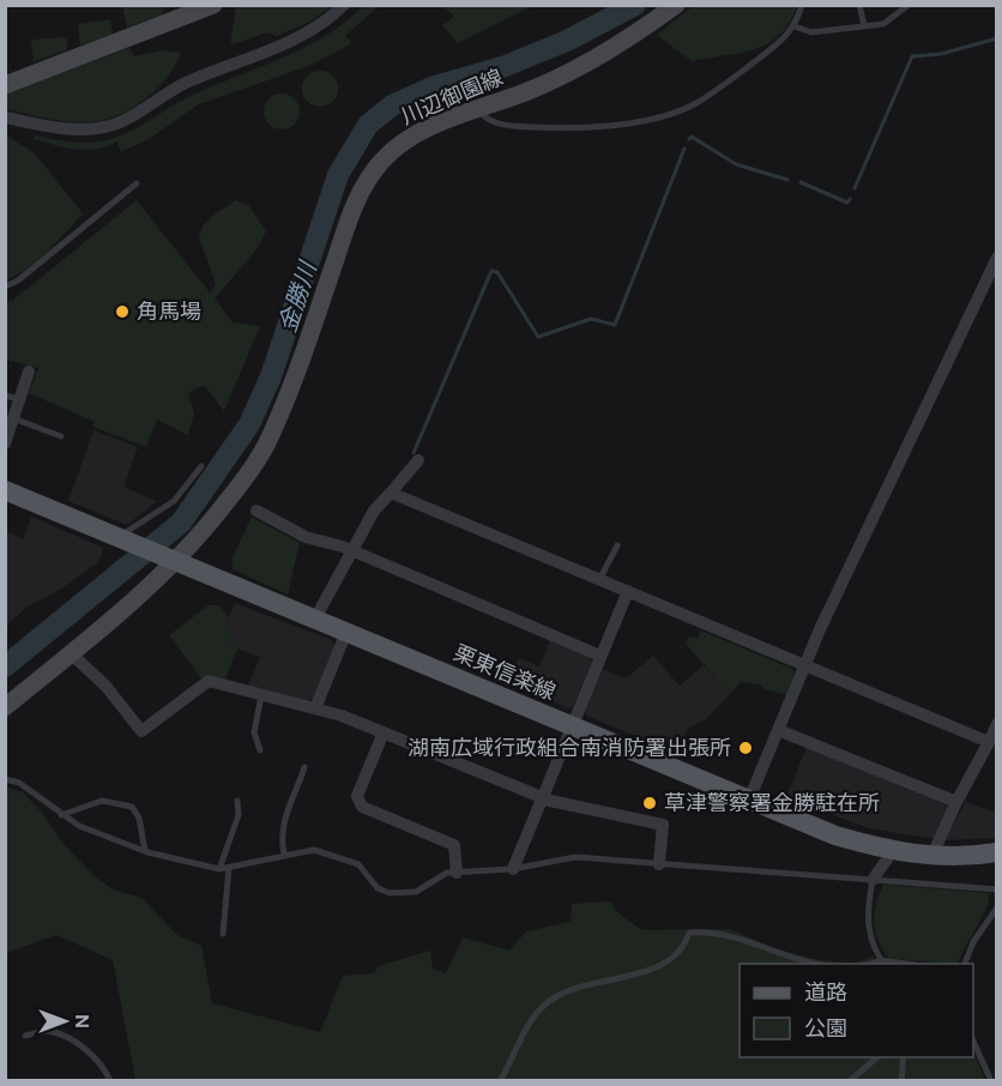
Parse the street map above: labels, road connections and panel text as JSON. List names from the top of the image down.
{
  "streets": {
    "main road": ["川辺御園線", "栗東信楽線"]
  },
  "crossings": [
    ["川辺御園線", "栗東信楽線"]
  ],
  "water": ["金勝川"],
  "places": ["角馬場", "湖南広域行政組合南消防署出張所", "草津警察署金勝駐在所"],
  "legend": ["道路", "公園"],
  "north": "right"
}
